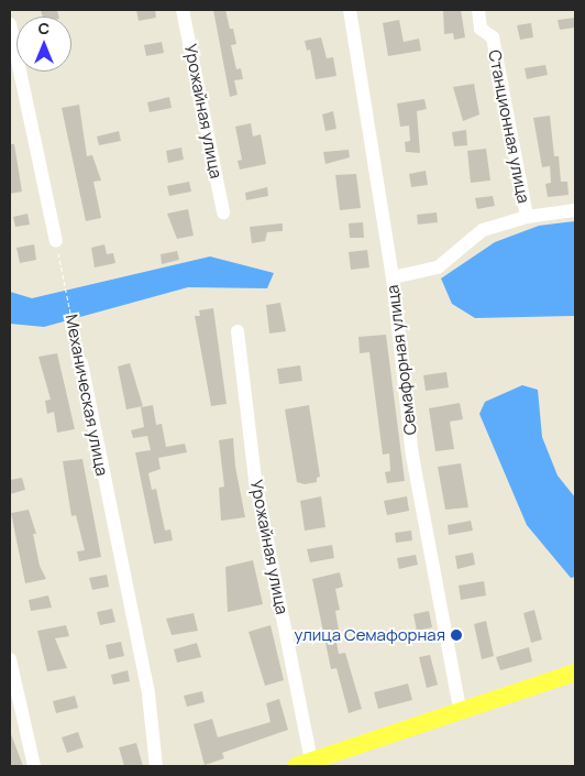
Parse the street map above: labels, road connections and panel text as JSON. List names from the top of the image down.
{
  "streets": {
    "street": [
      "Урожайная улица",
      "Станционная улица",
      "Семафорная улица",
      "Механическая улица"
    ]
  },
  "places": ["улица Семафорная"],
  "north": "top"
}
